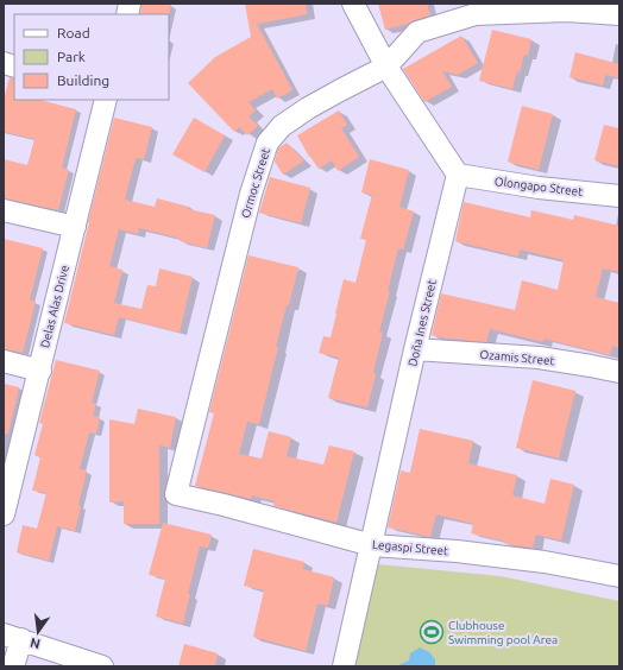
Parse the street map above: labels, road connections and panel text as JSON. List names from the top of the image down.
{
  "streets": {
    "street": [
      "Ormoc Street",
      "Olongapo Street",
      "Delas Alas Drive",
      "Doña Ines Street",
      "Ozamis Street",
      "Legaspi Street"
    ]
  },
  "crossings": [
    ["Ormoc Street", "Legaspi Street"],
    ["Olongapo Street", "Doña Ines Street"],
    ["Doña Ines Street", "Ozamis Street"],
    ["Doña Ines Street", "Legaspi Street"]
  ],
  "places": {
    "sports": ["Clubhouse Swimming pool Area"]
  },
  "legend": ["Road", "Park", "Building"],
  "north": "bottom"
}
